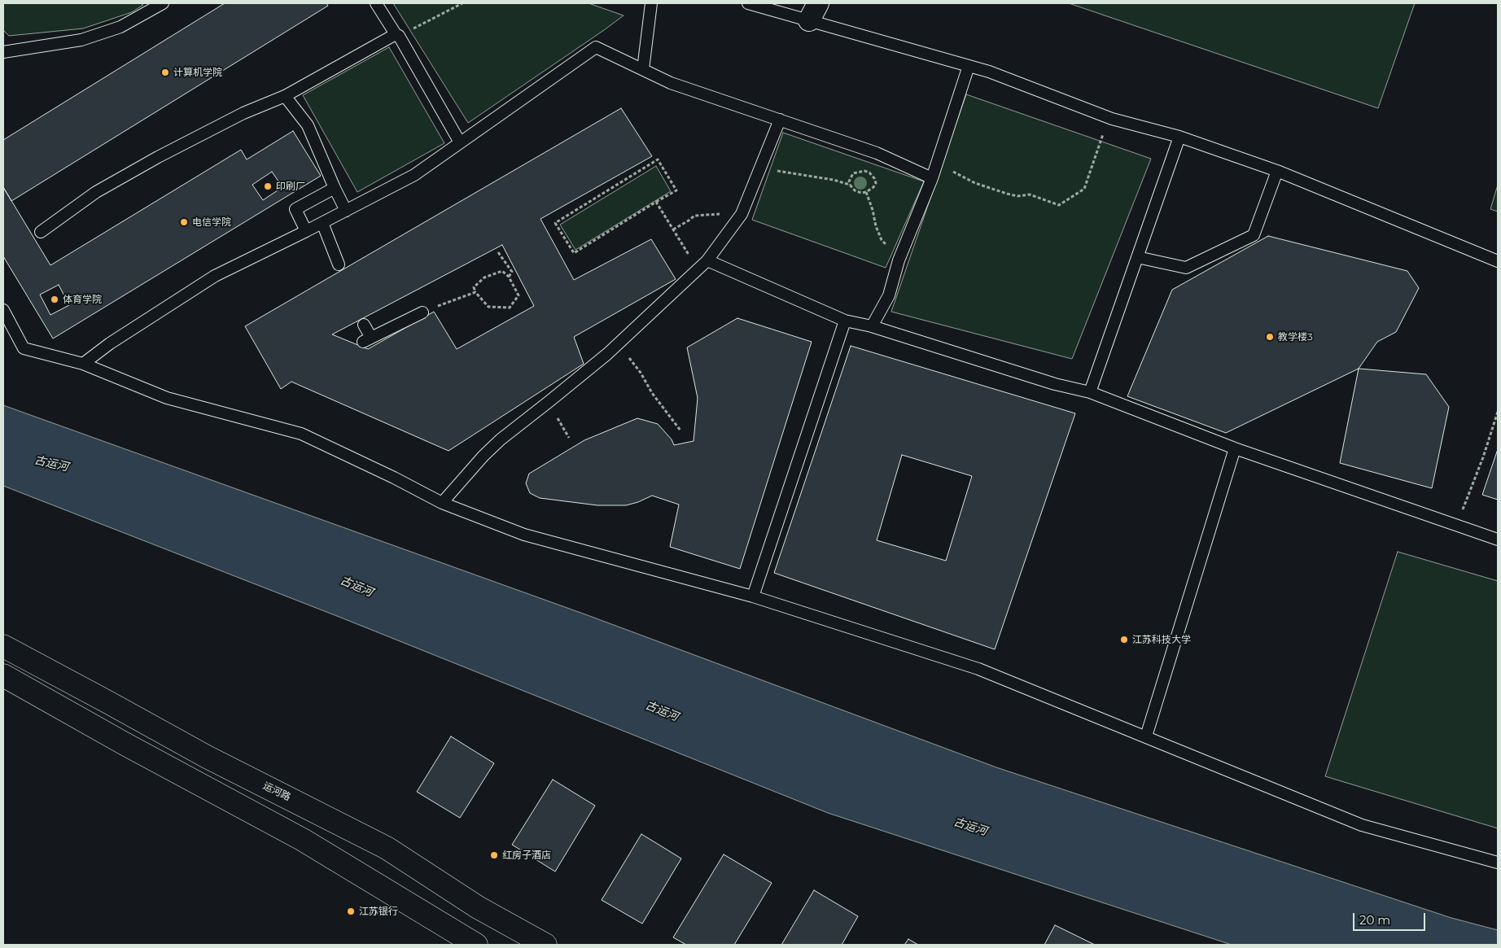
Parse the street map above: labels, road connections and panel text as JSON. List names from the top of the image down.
{
  "streets": {
    "main road": ["运河路"]
  },
  "water": ["古运河"],
  "places": [
    "计算机学院",
    "印刷厂",
    "电信学院",
    "体育学院",
    "教学楼3",
    "江苏科技大学",
    "红房子酒店",
    "江苏银行"
  ],
  "scale_bar": "20 m"
}
